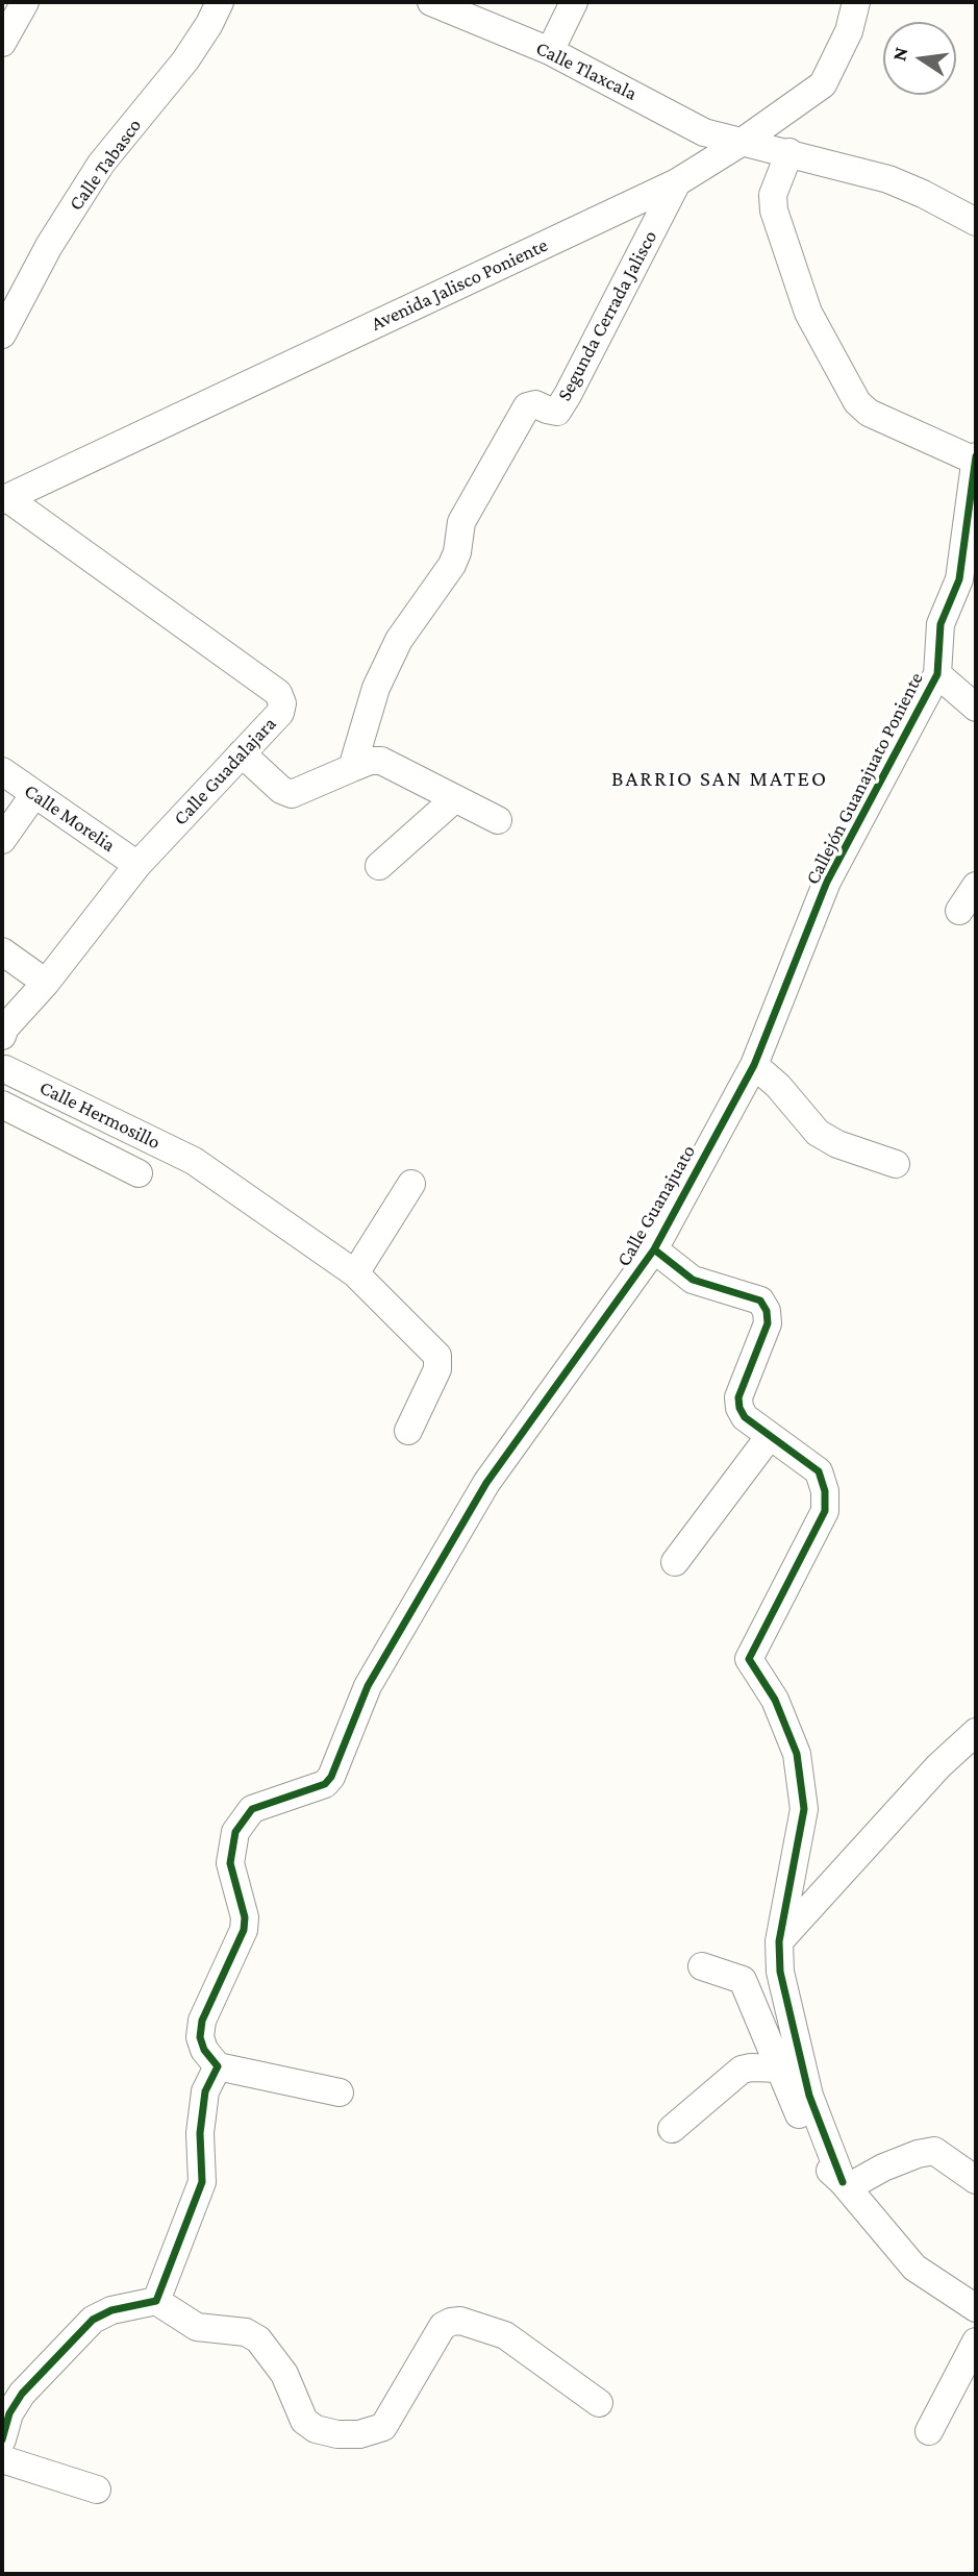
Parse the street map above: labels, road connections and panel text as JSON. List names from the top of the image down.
{
  "streets": {
    "street": [
      "Calle Tlaxcala",
      "Calle Tabasco",
      "Avenida Jalisco Poniente",
      "Segunda Cerrada Jalisco",
      "Calle Guadalajara",
      "Callejón Guanajuato Poniente",
      "Calle Morelia",
      "Calle Hermosillo",
      "Calle Guanajuato"
    ]
  },
  "crossings": [
    ["Calle Tlaxcala", "Avenida Jalisco Poniente"],
    ["Avenida Jalisco Poniente", "Segunda Cerrada Jalisco"],
    ["Avenida Jalisco Poniente", "Calle Guadalajara"],
    ["Calle Guadalajara", "Calle Morelia"],
    ["Callejón Guanajuato Poniente", "Calle Guanajuato"]
  ],
  "districts": ["BARRIO SAN MATEO"],
  "north": "left"
}
